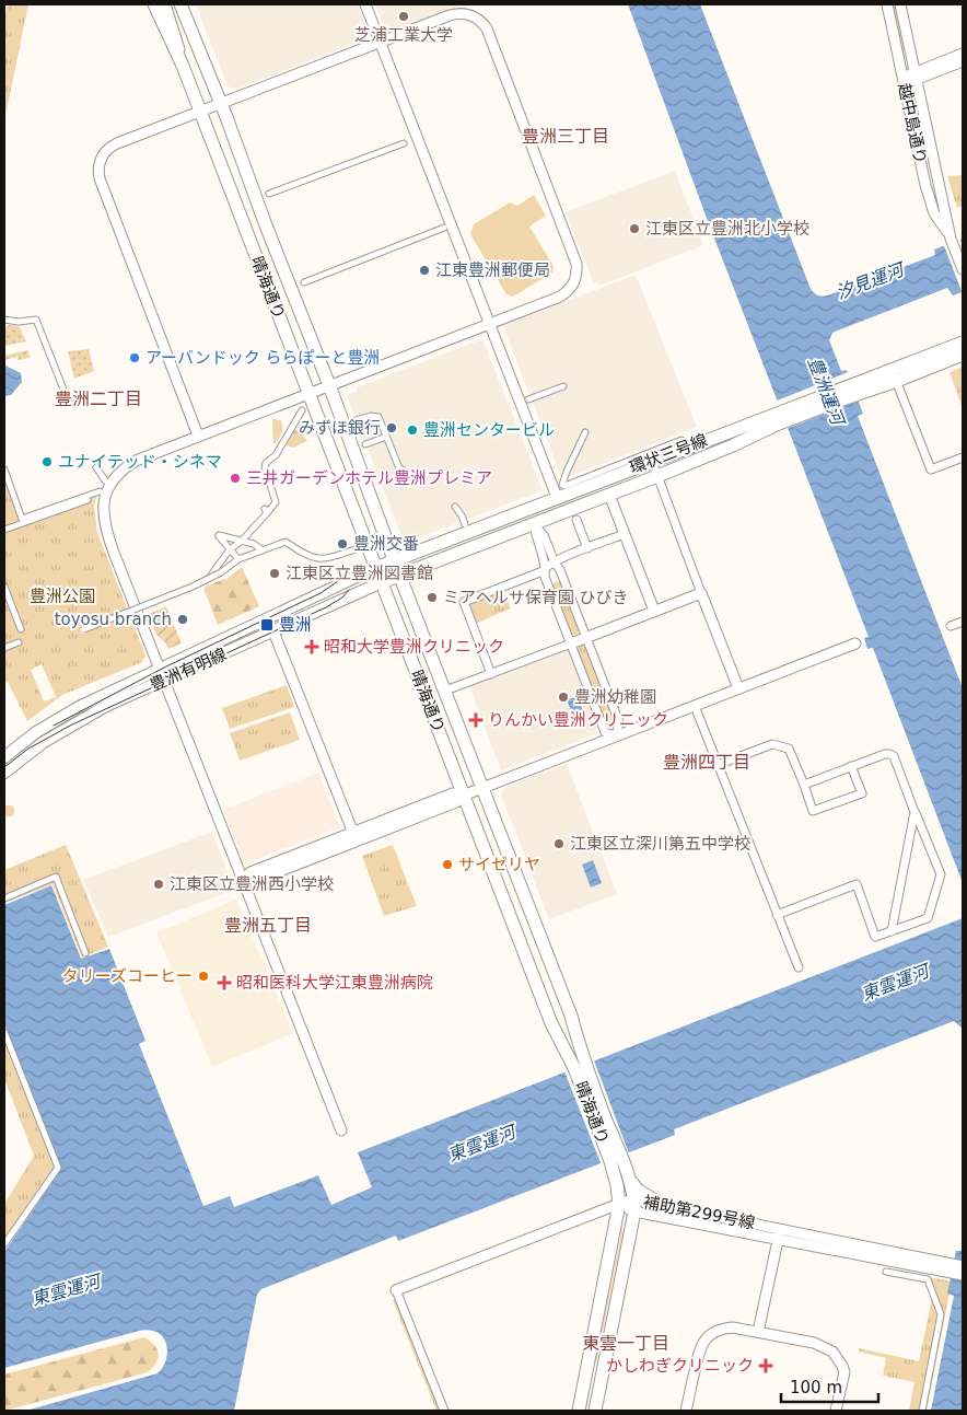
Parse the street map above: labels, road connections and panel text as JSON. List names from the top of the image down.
{
  "streets": {
    "main road": ["晴海通り", "環状三号線", "豊洲有明線"],
    "street": ["越中島通り", "補助第299号線"]
  },
  "crossings": [
    ["晴海通り", "環状三号線"],
    ["晴海通り", "豊洲有明線"],
    ["晴海通り", "補助第299号線"],
    ["環状三号線", "豊洲有明線"]
  ],
  "districts": [
    "豊洲三丁目",
    "豊洲二丁目",
    "豊洲四丁目",
    "豊洲五丁目",
    "東雲一丁目"
  ],
  "water": ["汐見運河", "豊洲運河", "東雲運河"],
  "parks": ["豊洲公園"],
  "places": {
    "other": [
      "芝浦工業大学",
      "江東区立豊洲北小学校",
      "江東豊洲郵便局",
      "アーバンドック ららぽーと豊洲",
      "みずほ銀行",
      "豊洲センタービル",
      "ユナイテッド・シネマ",
      "三井ガーデンホテル豊洲プレミア",
      "豊洲交番",
      "江東区立豊洲図書館",
      "ミアヘルサ保育園 ひびき",
      "toyosu branch",
      "豊洲幼稚園",
      "江東区立深川第五中学校",
      "サイゼリヤ",
      "江東区立豊洲西小学校",
      "タリーズコーヒー"
    ],
    "transit": ["豊洲"],
    "health": [
      "昭和大学豊洲クリニック",
      "りんかい豊洲クリニック",
      "昭和医科大学江東豊洲病院",
      "かしわぎクリニック"
    ]
  },
  "scale_bar": "100 m"
}
